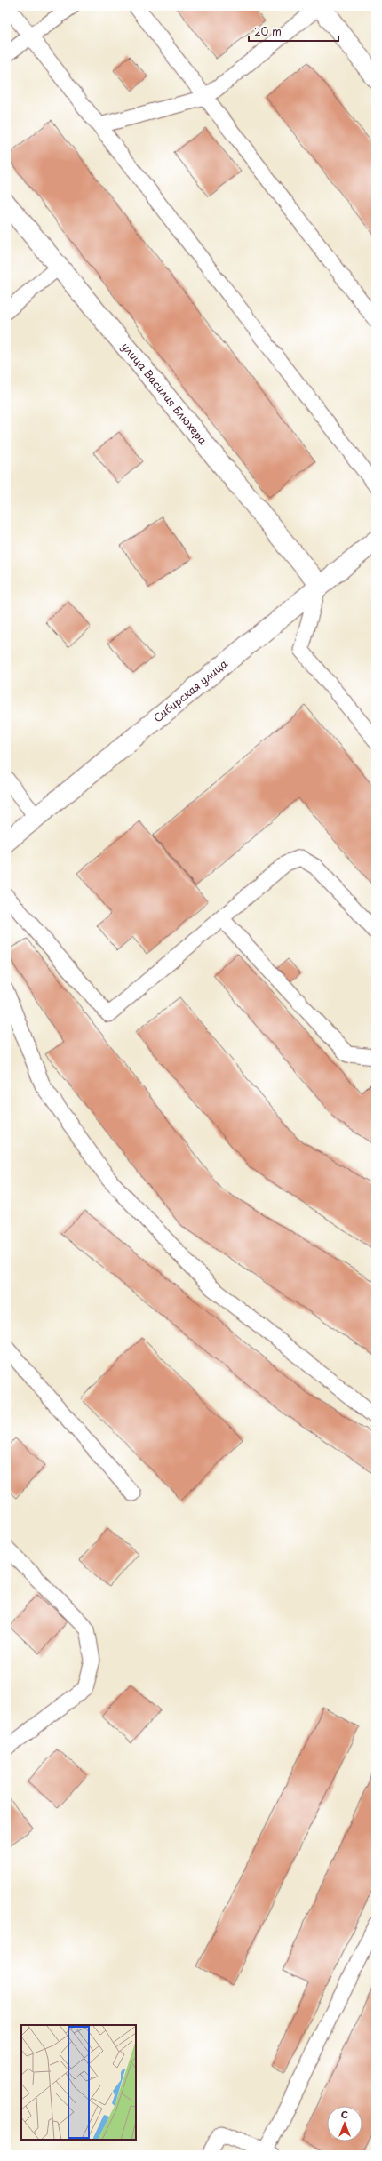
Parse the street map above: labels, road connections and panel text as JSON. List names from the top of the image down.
{
  "streets": {
    "street": ["улица Василия Блюхера", "Сибирская улица"]
  },
  "crossings": [
    ["улица Василия Блюхера", "Сибирская улица"]
  ],
  "scale_bar": "20 m",
  "north": "top"
}
